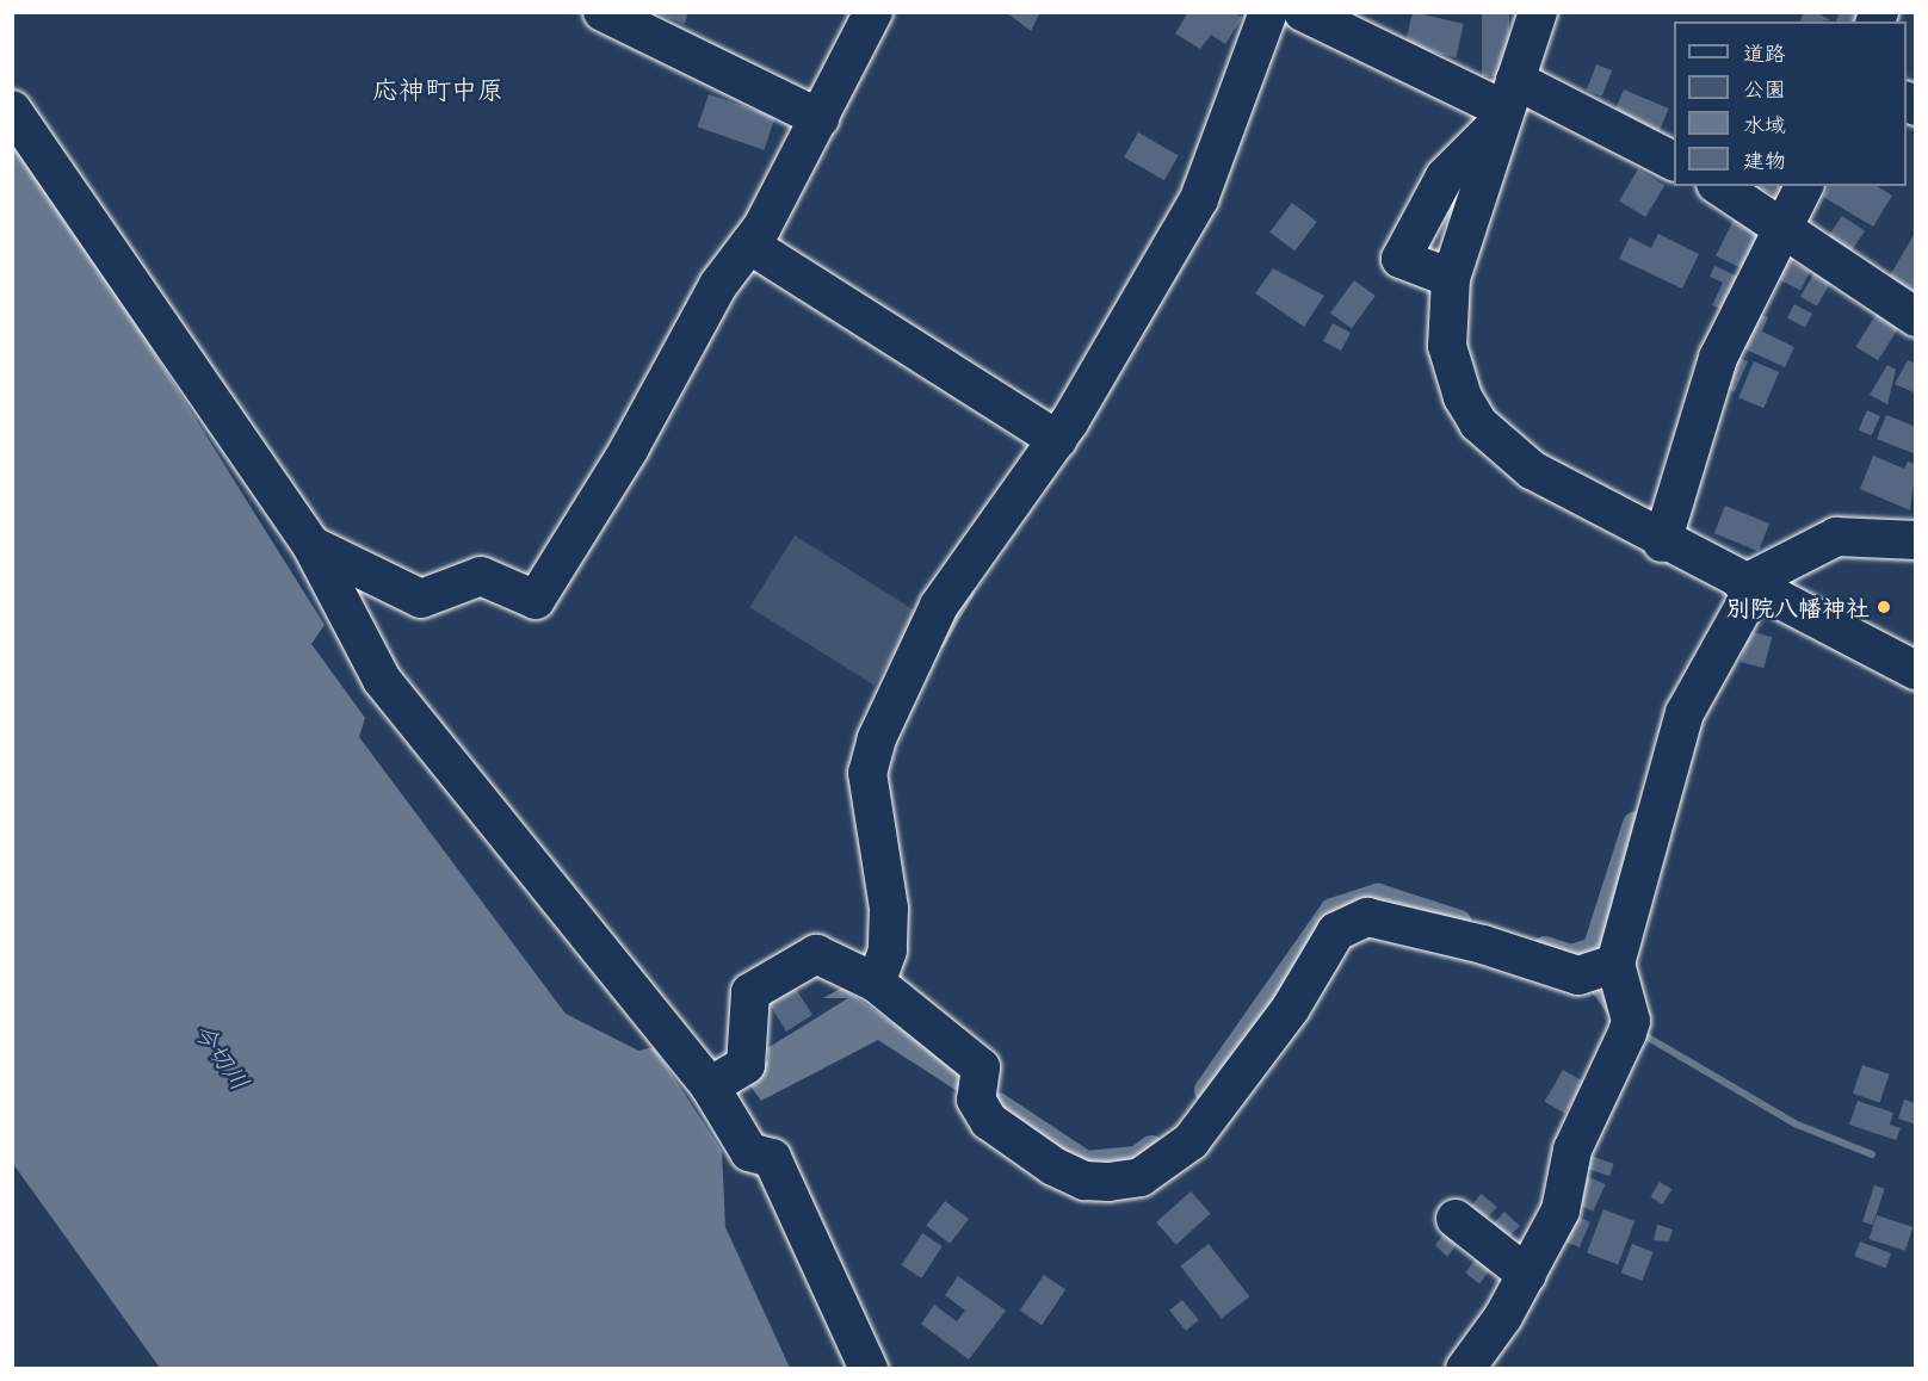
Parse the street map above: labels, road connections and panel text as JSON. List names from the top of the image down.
{
  "districts": ["応神町中原"],
  "water": ["今切川"],
  "places": ["別院八幡神社"],
  "legend": [
    "道路",
    "公園",
    "水域",
    "建物"
  ]
}
